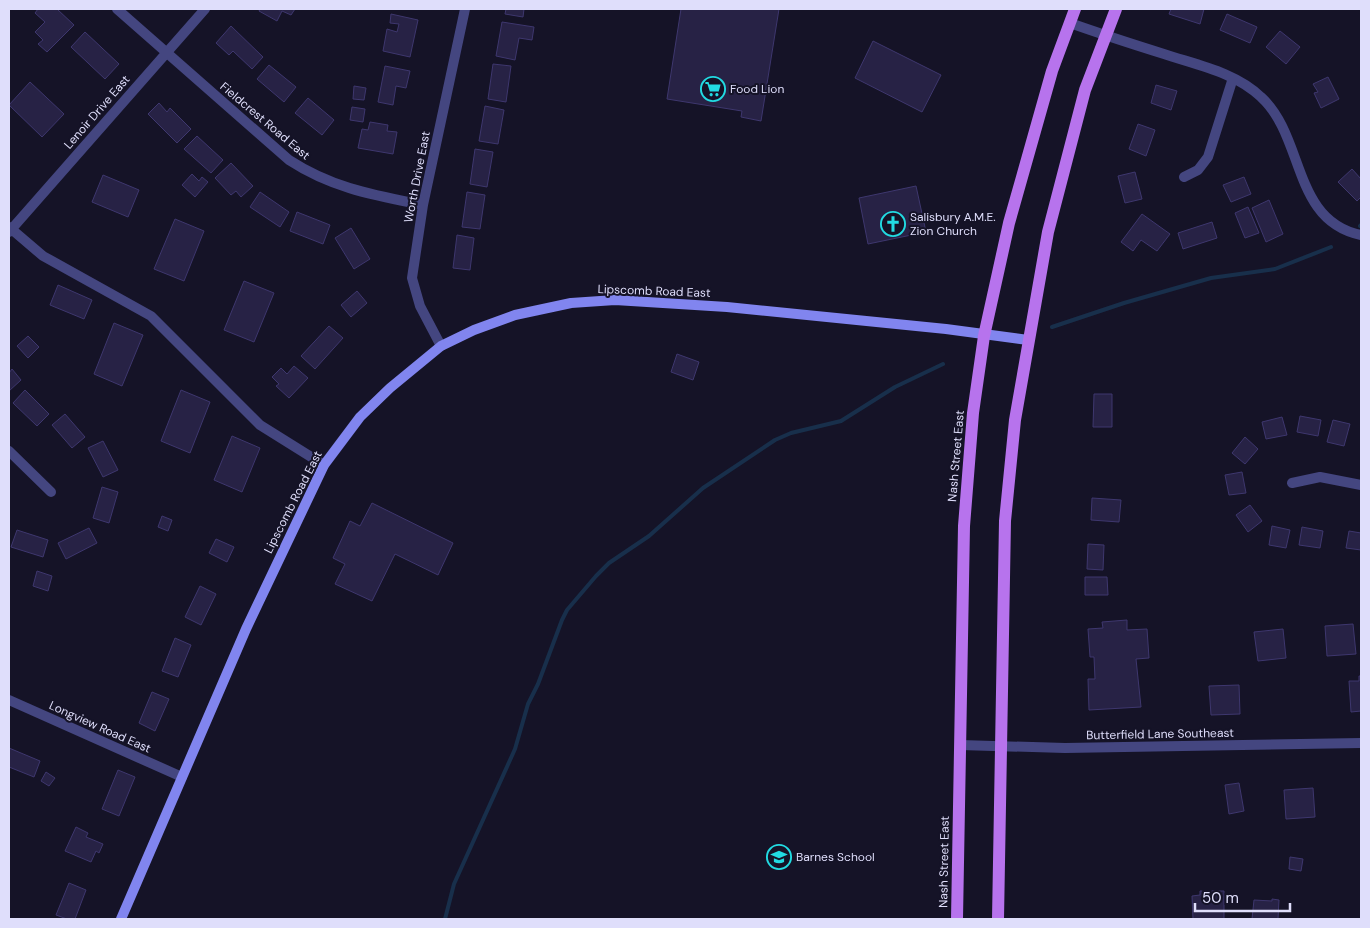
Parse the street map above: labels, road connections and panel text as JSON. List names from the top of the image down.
{
  "streets": {
    "main road": ["Nash Street East"],
    "street": [
      "Lenoir Drive East",
      "Fieldcrest Road East",
      "Worth Drive East",
      "Lipscomb Road East",
      "Longview Road East",
      "Butterfield Lane Southeast"
    ]
  },
  "crossings": [
    ["Lenoir Drive East", "Fieldcrest Road East"],
    ["Fieldcrest Road East", "Worth Drive East"],
    ["Worth Drive East", "Lipscomb Road East"],
    ["Lipscomb Road East", "Nash Street East"],
    ["Lipscomb Road East", "Longview Road East"],
    ["Nash Street East", "Butterfield Lane Southeast"]
  ],
  "places": {
    "supermarket": ["Food Lion"],
    "church": ["Salisbury A.M.E. Zion Church"],
    "school or university": ["Barnes School"]
  },
  "scale_bar": "50 m"
}
